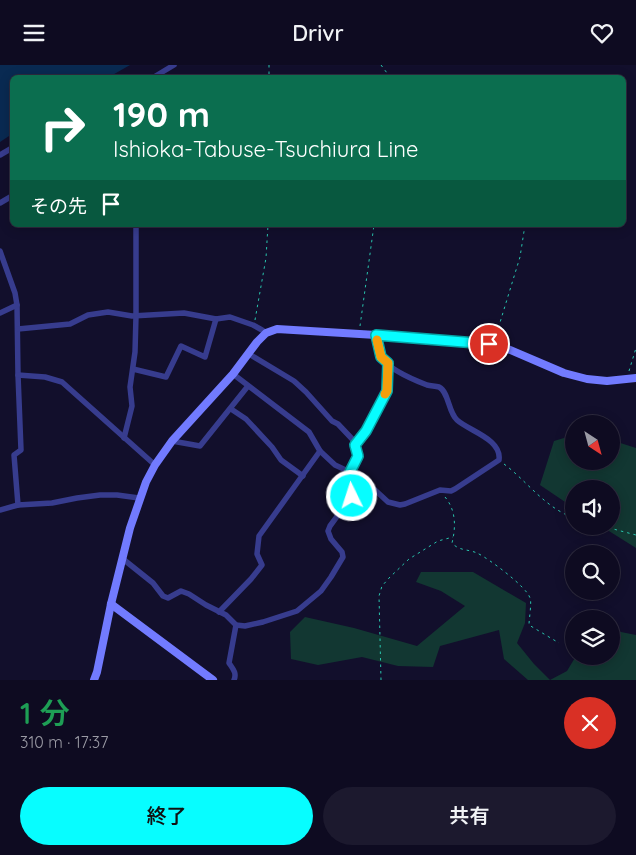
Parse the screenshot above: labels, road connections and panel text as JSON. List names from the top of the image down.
{
  "north": "bottom right",
  "page": {
    "header": "Drivr",
    "turn": ["190 m", "Ishioka-Tabuse-Tsuchiura Line"],
    "then": "その先",
    "heading": ["1 分", "310 m · 17:37"],
    "buttons": ["終了", "共有"]
  }
}
